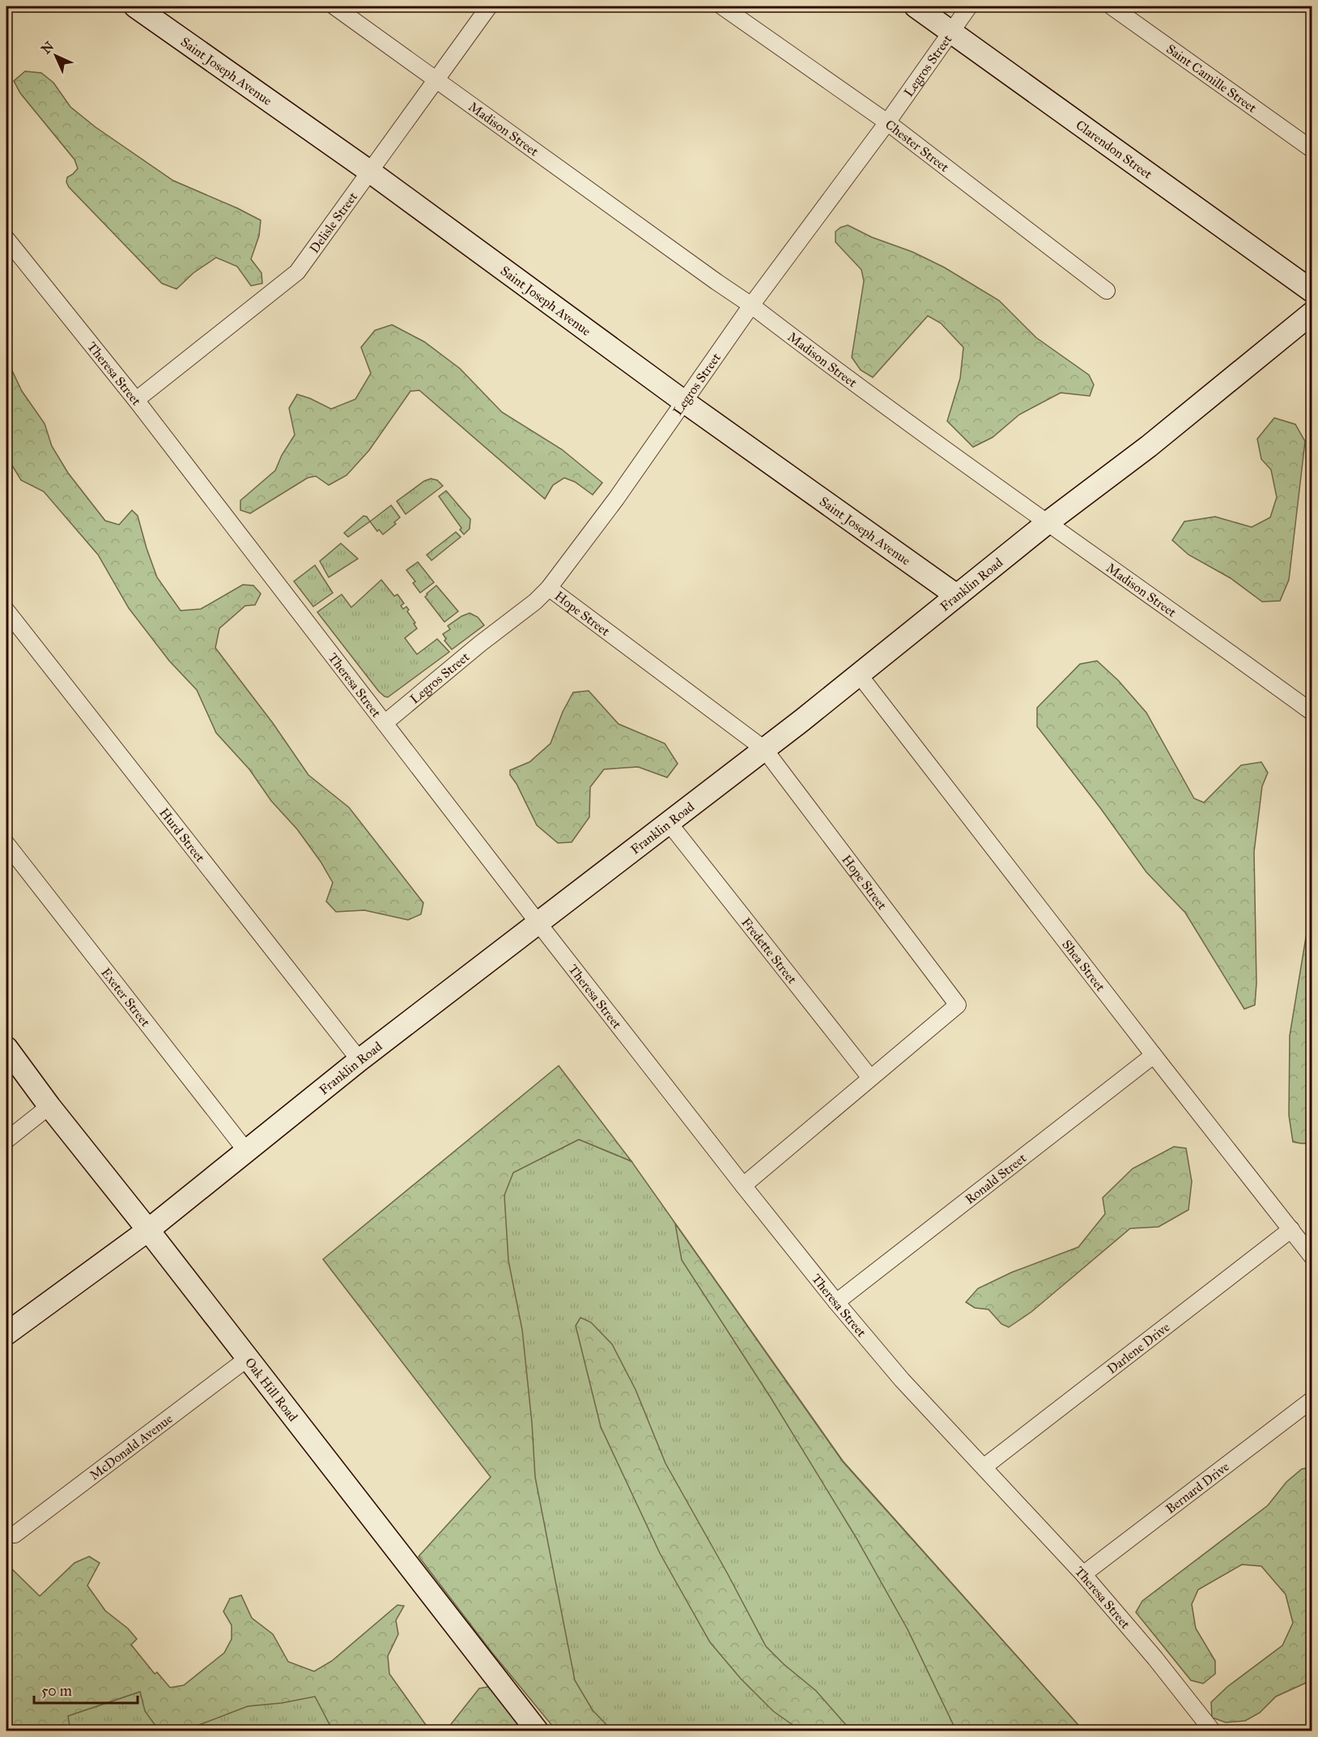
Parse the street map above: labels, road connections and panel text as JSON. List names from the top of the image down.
{
  "streets": {
    "street": [
      "Legros Street",
      "Saint Joseph Avenue",
      "Saint Camille Street",
      "Madison Street",
      "Chester Street",
      "Clarendon Street",
      "Delisle Street",
      "Theresa Street",
      "Franklin Road",
      "Hope Street",
      "Hurd Street",
      "Fredette Street",
      "Shea Street",
      "Exeter Street",
      "Ronald Street",
      "Darlene Drive",
      "Oak Hill Road",
      "McDonald Avenue",
      "Bernard Drive"
    ]
  },
  "crossings": [
    ["Legros Street", "Saint Joseph Avenue"],
    ["Legros Street", "Madison Street"],
    ["Legros Street", "Chester Street"],
    ["Legros Street", "Clarendon Street"],
    ["Legros Street", "Theresa Street"],
    ["Legros Street", "Hope Street"],
    ["Saint Joseph Avenue", "Delisle Street"],
    ["Saint Joseph Avenue", "Franklin Road"],
    ["Madison Street", "Delisle Street"],
    ["Madison Street", "Franklin Road"],
    ["Delisle Street", "Theresa Street"],
    ["Theresa Street", "Franklin Road"],
    ["Theresa Street", "Hope Street"],
    ["Theresa Street", "Ronald Street"],
    ["Theresa Street", "Darlene Drive"],
    ["Theresa Street", "Bernard Drive"],
    ["Franklin Road", "Hope Street"],
    ["Franklin Road", "Hurd Street"],
    ["Franklin Road", "Fredette Street"],
    ["Franklin Road", "Shea Street"],
    ["Franklin Road", "Exeter Street"],
    ["Franklin Road", "Oak Hill Road"],
    ["Hope Street", "Fredette Street"],
    ["Shea Street", "Ronald Street"],
    ["Shea Street", "Darlene Drive"],
    ["Oak Hill Road", "McDonald Avenue"]
  ],
  "scale_bar": "50 m",
  "north": "top left"
}
